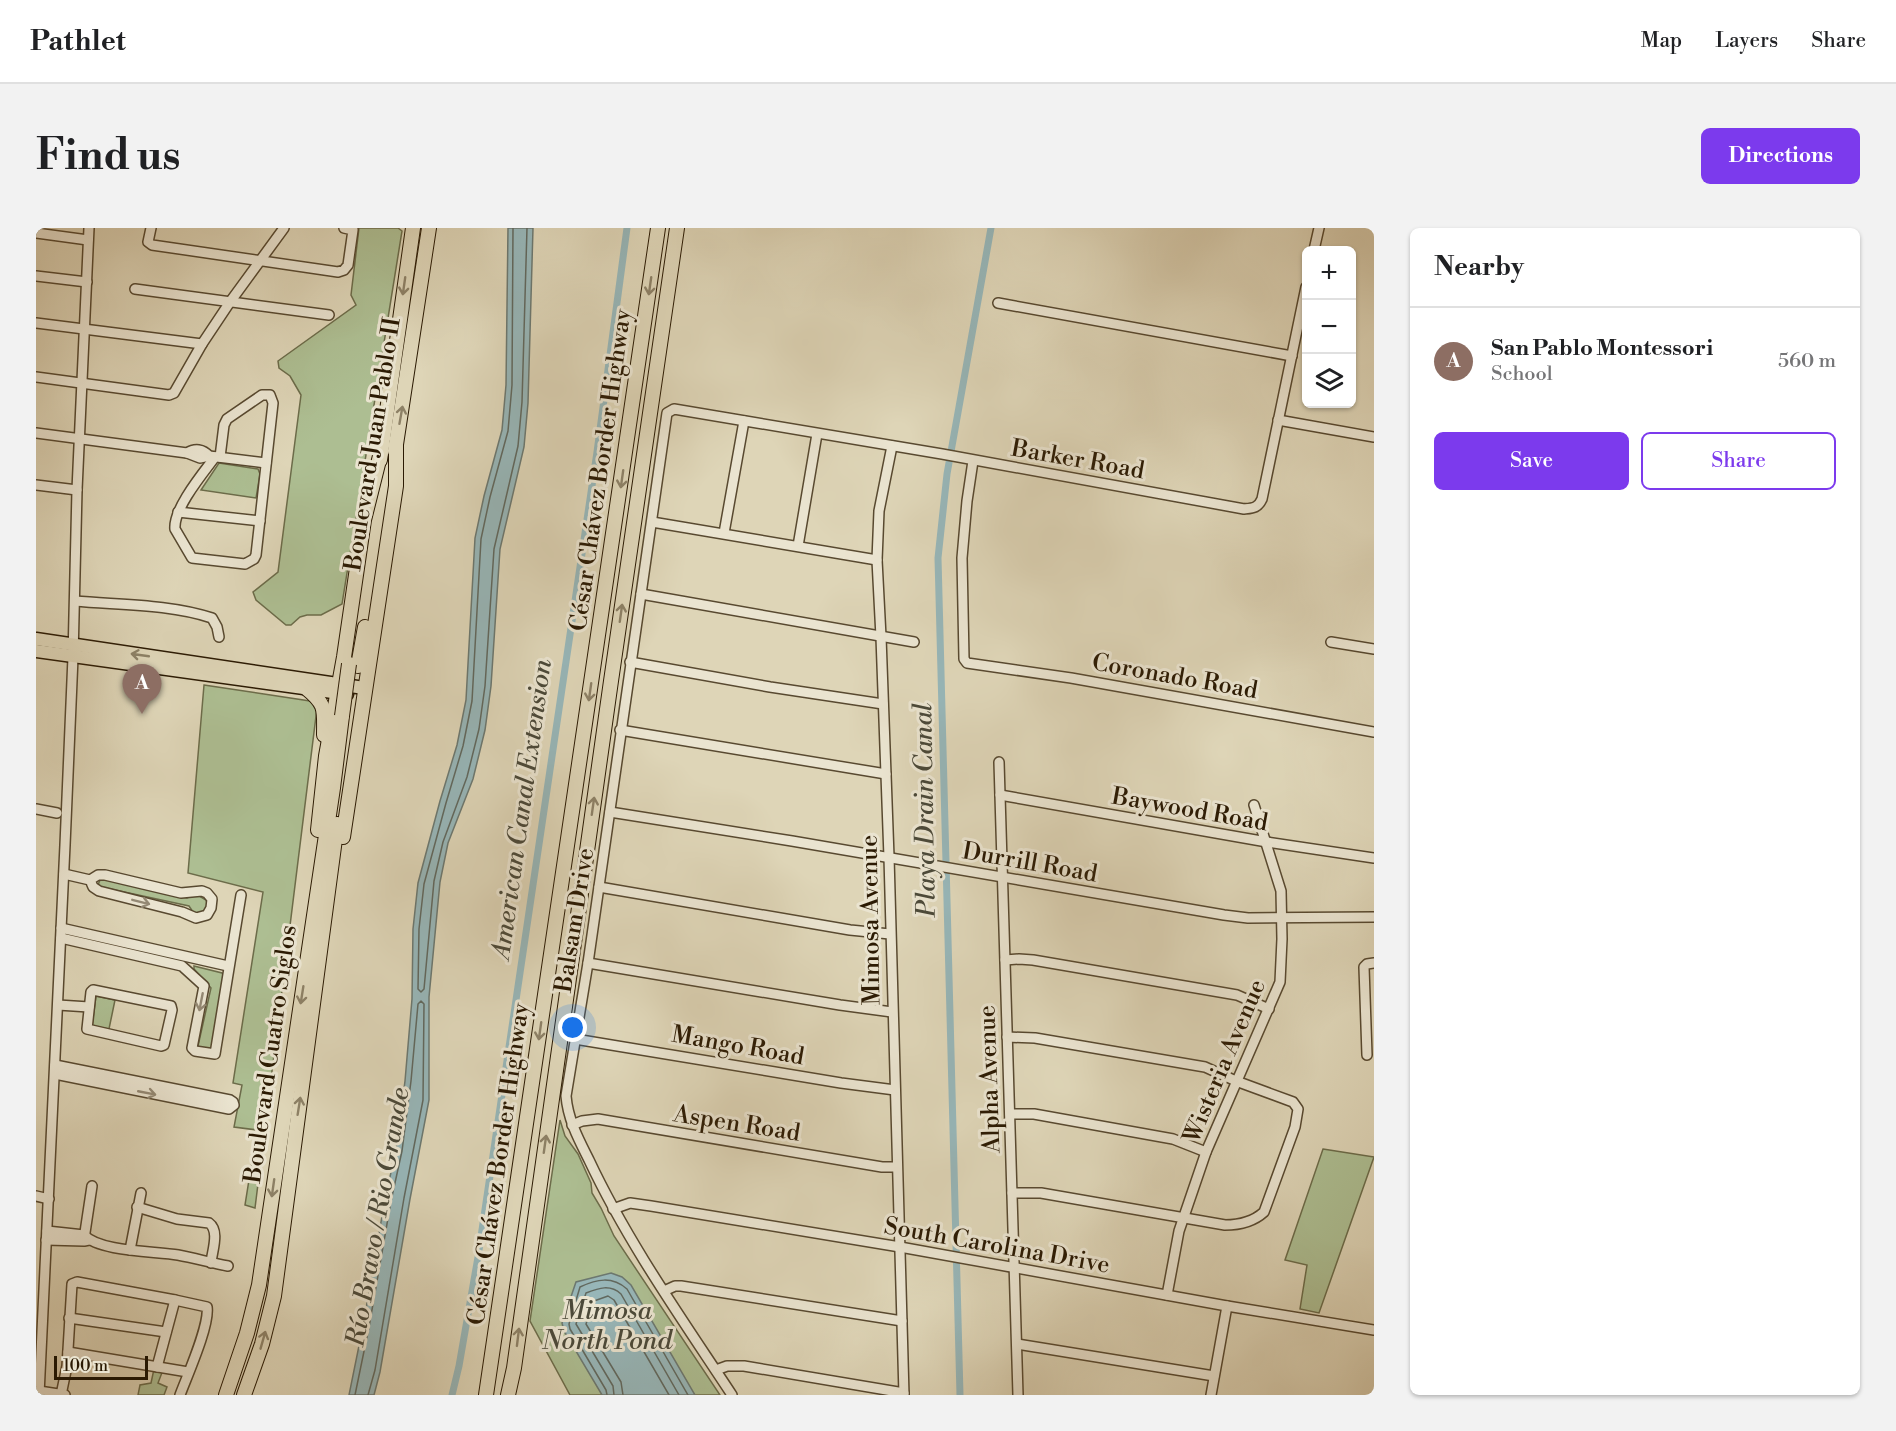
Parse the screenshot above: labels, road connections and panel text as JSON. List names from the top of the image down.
{
  "streets": {
    "highway": ["Boulevard Juan Pablo II", "César Chávez Border Highway", "Boulevard Cuatro Siglos"],
    "street": [
      "Barker Road",
      "Coronado Road",
      "Baywood Road",
      "Durrill Road",
      "Balsam Drive",
      "Mimosa Avenue",
      "Mango Road",
      "Wisteria Avenue",
      "Alpha Avenue",
      "Aspen Road",
      "South Carolina Drive"
    ]
  },
  "crossings": [
    ["Barker Road", "Coronado Road"],
    ["Barker Road", "Balsam Drive"],
    ["Barker Road", "Mimosa Avenue"],
    ["Baywood Road", "Wisteria Avenue"],
    ["Baywood Road", "Alpha Avenue"],
    ["Durrill Road", "Balsam Drive"],
    ["Durrill Road", "Mimosa Avenue"],
    ["Durrill Road", "Wisteria Avenue"],
    ["Durrill Road", "Alpha Avenue"],
    ["Balsam Drive", "Mango Road"],
    ["Balsam Drive", "Aspen Road"],
    ["Balsam Drive", "South Carolina Drive"],
    ["Mimosa Avenue", "Mango Road"],
    ["Mimosa Avenue", "Aspen Road"],
    ["Mimosa Avenue", "South Carolina Drive"],
    ["Wisteria Avenue", "South Carolina Drive"],
    ["Alpha Avenue", "South Carolina Drive"]
  ],
  "water": [
    "American Canal Extension",
    "Playa Drain Canal",
    "Río Bravo / Rio Grande",
    "Mimosa North Pond"
  ],
  "scale_bar": "100 m",
  "page": {
    "header": "Pathlet",
    "nav": ["Map", "Layers", "Share"],
    "buttons": [
      "Directions",
      ["Save", "Share"]
    ],
    "title": "Find us",
    "heading": "Nearby",
    "map_buttons": ["+", "−"],
    "list": [
      {
        "mark": "A",
        "name": "San Pablo Montessori",
        "note": "School",
        "value": "560 m"
      }
    ],
    "pins": "A",
    "scale": "100 m"
  }
}
